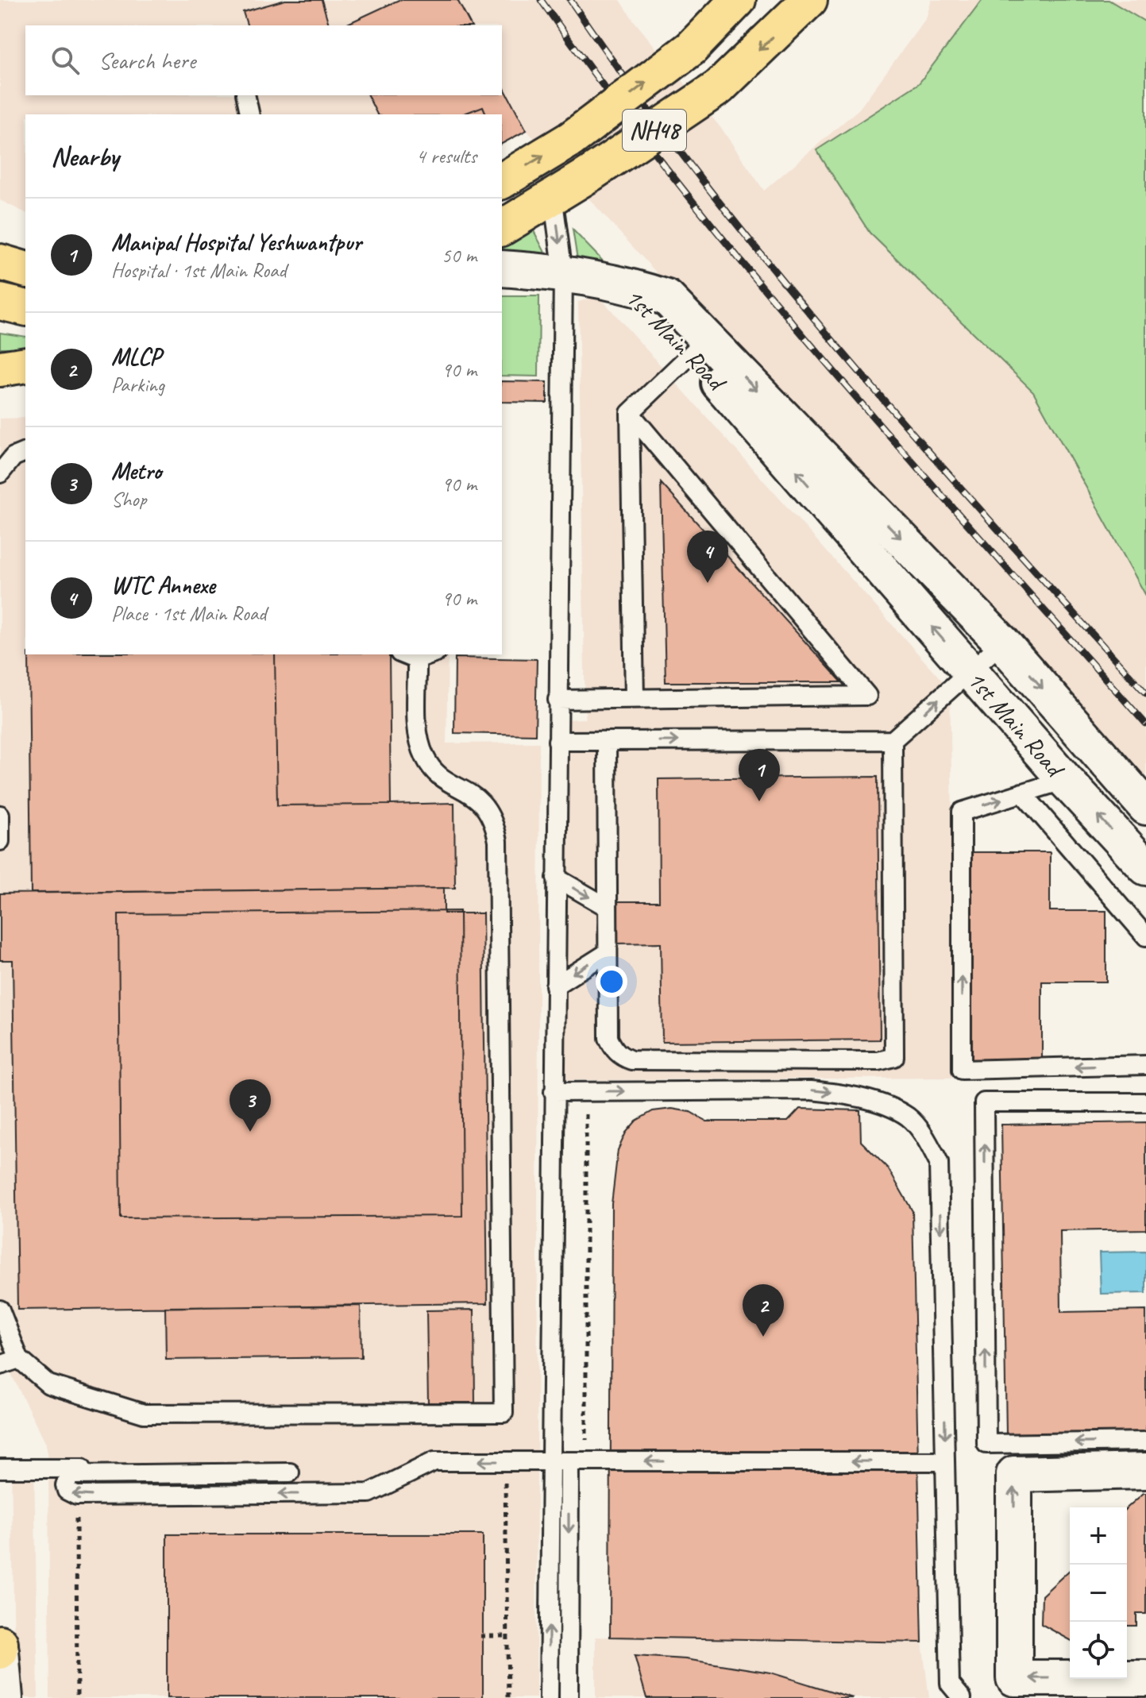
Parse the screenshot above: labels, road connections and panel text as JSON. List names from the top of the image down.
{
  "streets": {
    "main road": ["NH48", "1st Main Road"]
  },
  "page": {
    "search": "Search here",
    "heading": ["Nearby", "4 results"],
    "list": [
      {
        "mark": "1",
        "name": "Manipal Hospital Yeshwantpur",
        "note": "Hospital · 1st Main Road",
        "value": "50 m"
      },
      {
        "mark": "2",
        "name": "MLCP",
        "note": "Parking",
        "value": "90 m"
      },
      {
        "mark": "3",
        "name": "Metro",
        "note": "Shop",
        "value": "90 m"
      },
      {
        "mark": "4",
        "name": "WTC Annexe",
        "note": "Place · 1st Main Road",
        "value": "90 m"
      }
    ],
    "pins": [
      "4",
      "1",
      "3",
      "2"
    ],
    "map_buttons": ["+", "−"]
  }
}
